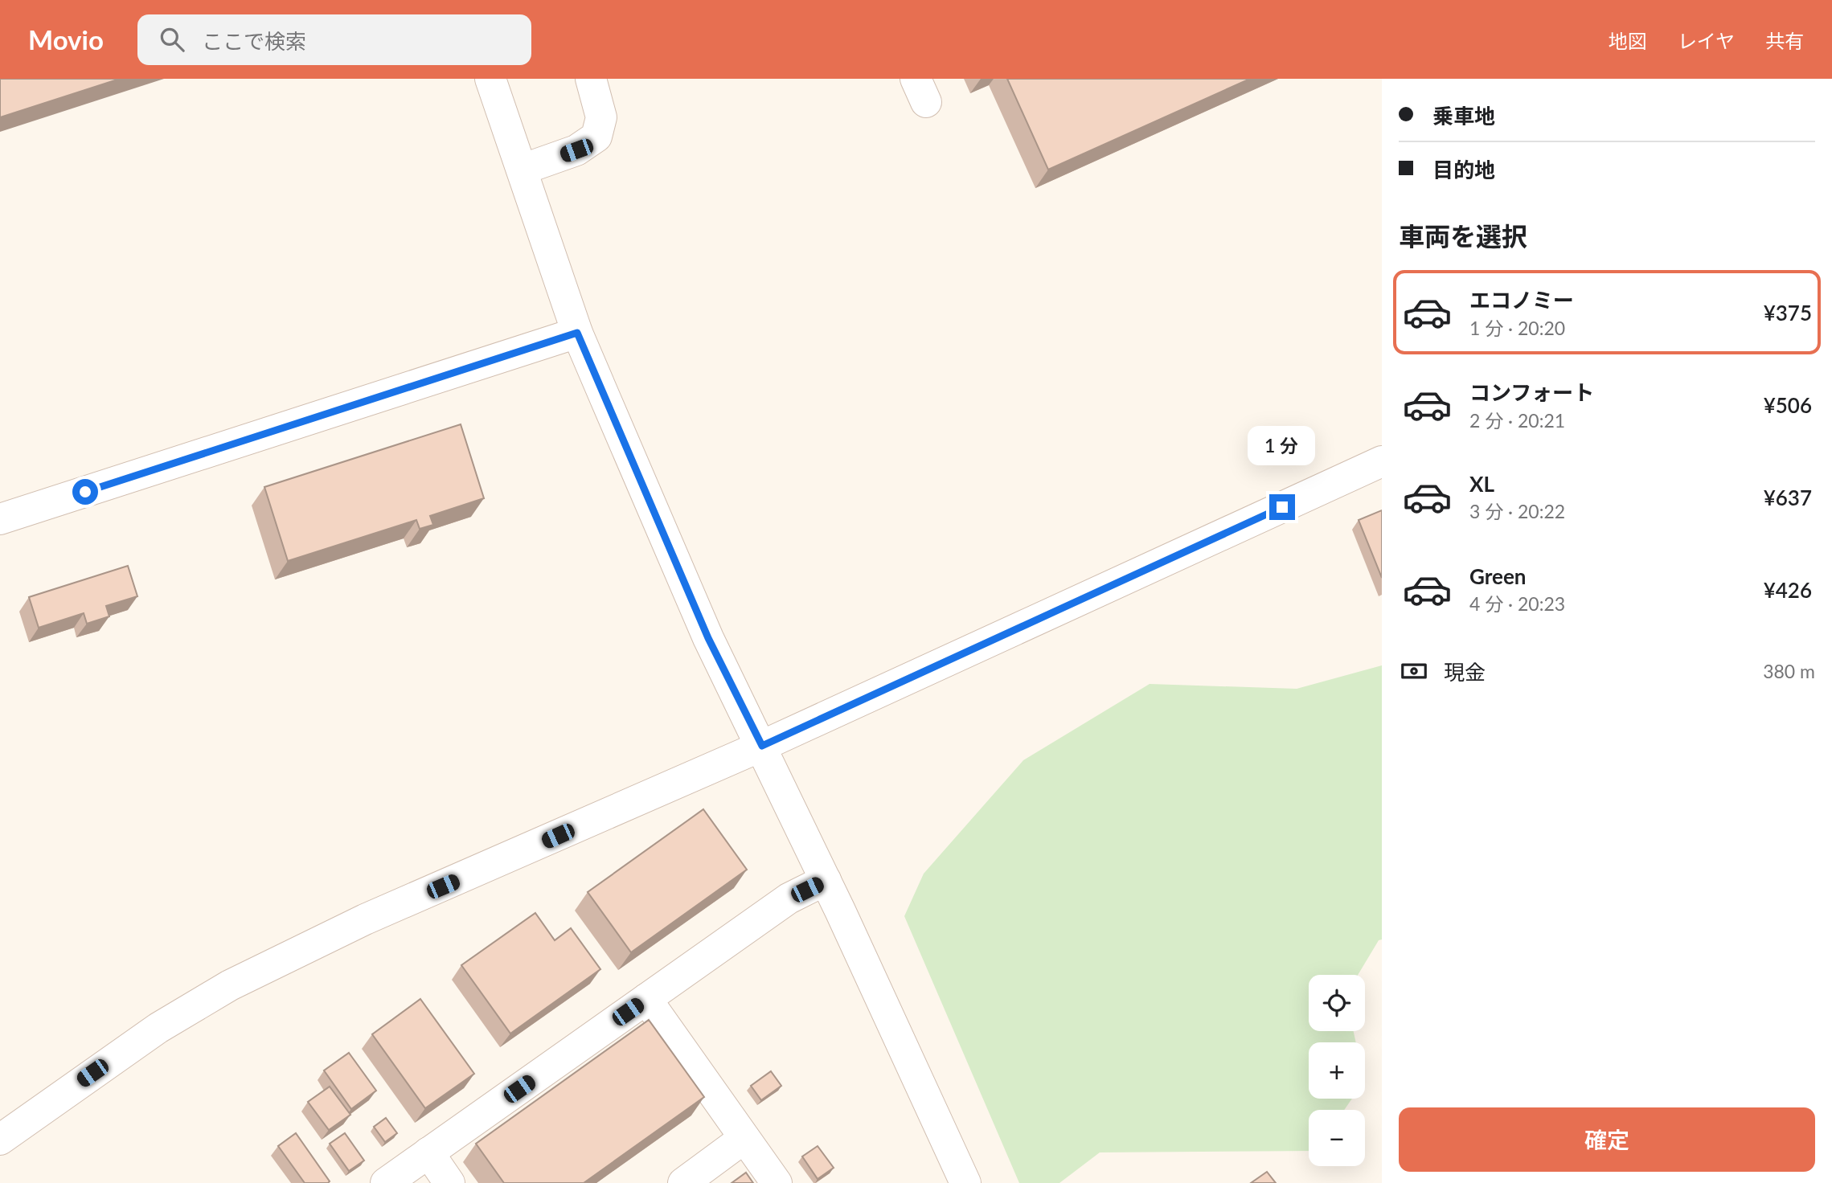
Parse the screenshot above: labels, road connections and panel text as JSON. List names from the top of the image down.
{
  "page": {
    "header": "Movio",
    "search": "ここで検索",
    "nav": ["地図", "レイヤ", "共有"],
    "banner": ["乗車地", "目的地"],
    "heading": "車両を選択",
    "list": [
      {
        "name": "エコノミー",
        "note": "1 分 · 20:20",
        "value": "¥375"
      },
      {
        "name": "コンフォート",
        "note": "2 分 · 20:21",
        "value": "¥506"
      },
      {
        "name": "XL",
        "note": "3 分 · 20:22",
        "value": "¥637"
      },
      {
        "name": "Green",
        "note": "4 分 · 20:23",
        "value": "¥426"
      }
    ],
    "bubble": "1 分",
    "pay": ["現金", "380 m"],
    "map_buttons": ["+", "−"],
    "buttons": "確定"
  }
}
